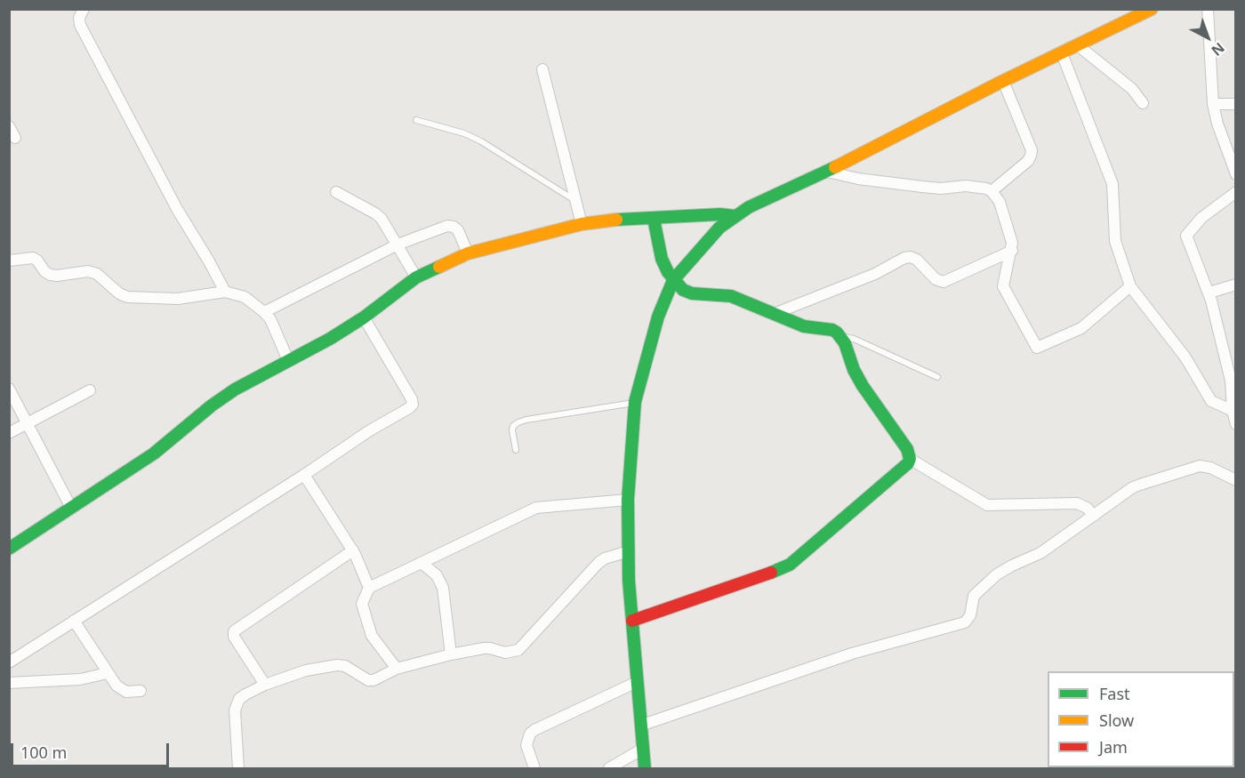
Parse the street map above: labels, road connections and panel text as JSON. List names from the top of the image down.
{
  "legend": ["Fast", "Slow", "Jam"],
  "scale_bar": "100 m",
  "north": "bottom right"
}
